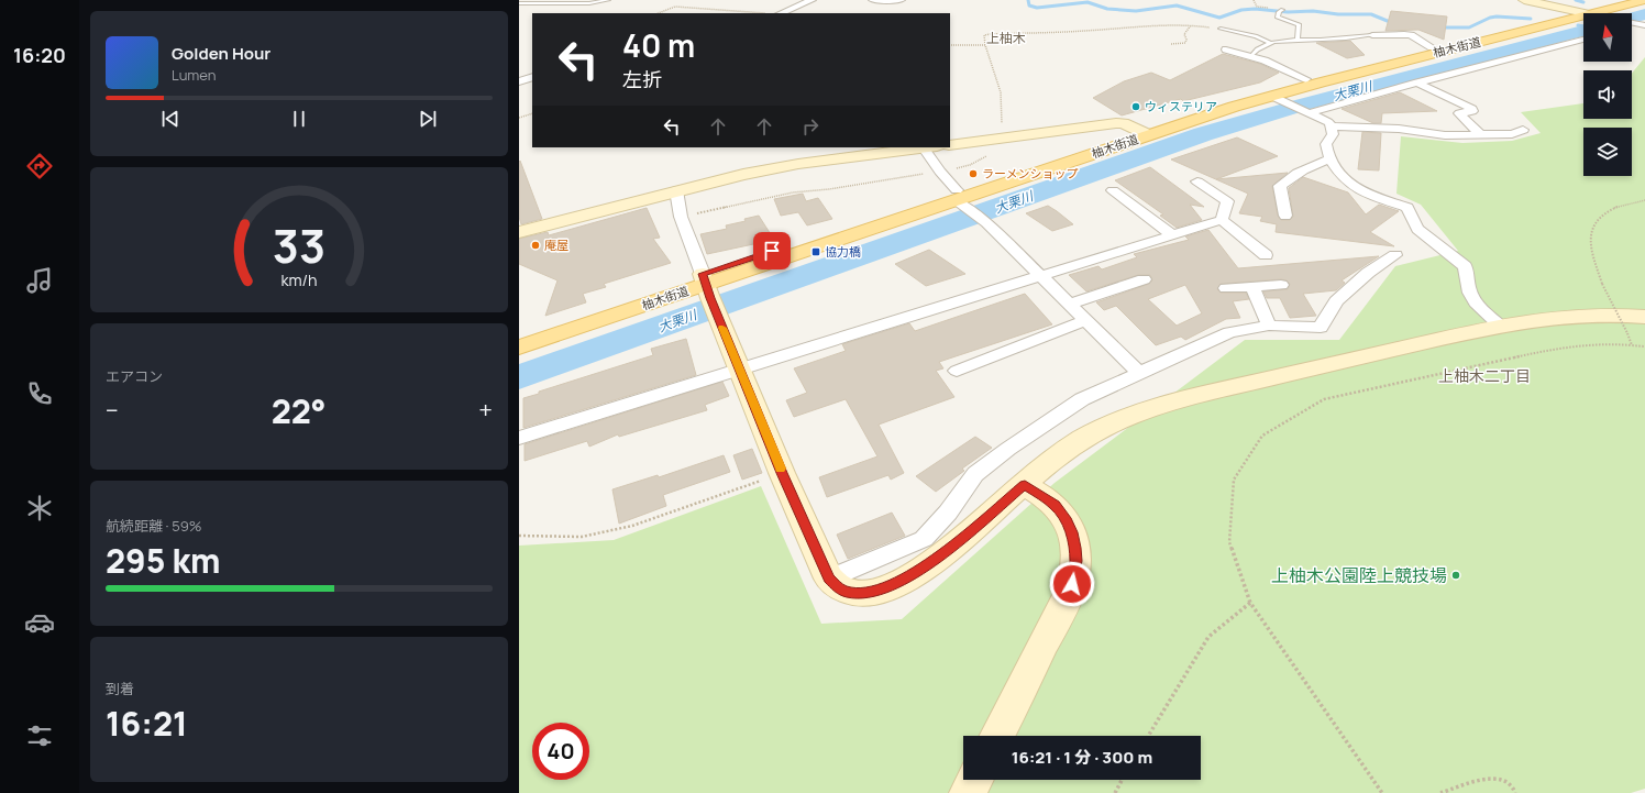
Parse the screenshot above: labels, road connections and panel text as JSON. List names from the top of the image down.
{
  "streets": {
    "main road": ["柚木街道"]
  },
  "districts": ["上柚木", "上柚木二丁目"],
  "water": ["大栗川"],
  "places": {
    "other": [
      "ウィステリア",
      "ラーメンショップ",
      "庵屋",
      "上柚木公園陸上競技場"
    ],
    "transit": ["協力橋"]
  },
  "north": "top",
  "page": {
    "tabs": "16:20",
    "turn": ["40 m", "左折"],
    "song": ["Golden Hour", "Lumen"],
    "tile": [
      "エアコン",
      ["航続距離 · 59%", "295 km"],
      ["到着", "16:21"]
    ],
    "heat": ["−", "22°", "+"],
    "limit": "40",
    "trip": "16:21 · 1 分 · 300 m",
    "gauge": ["33", "km/h"]
  }
}
